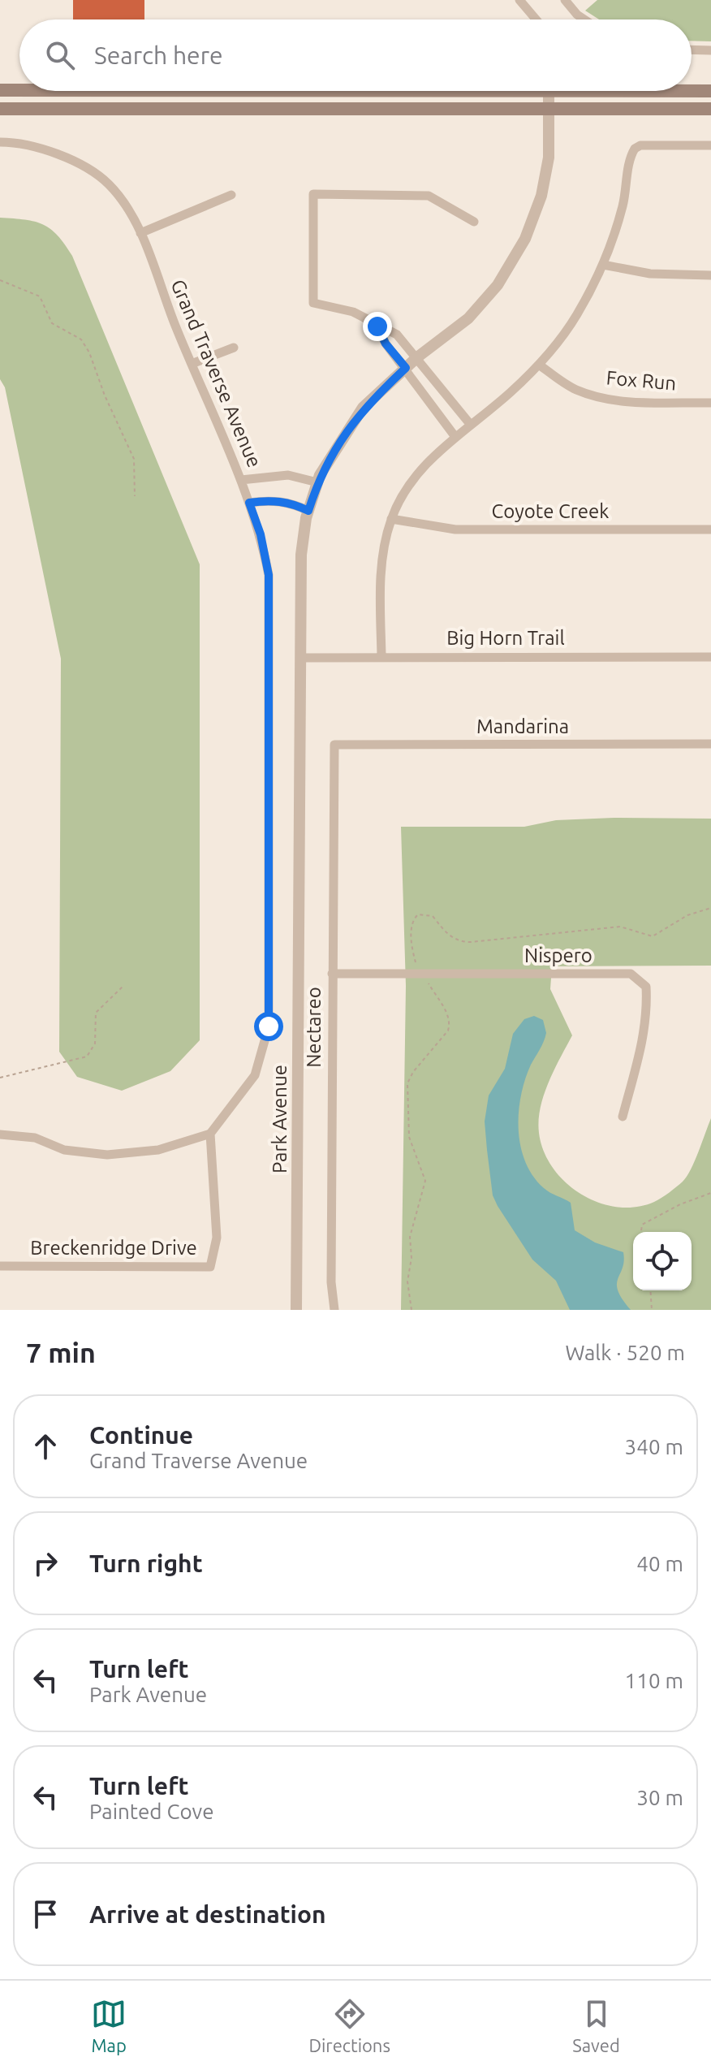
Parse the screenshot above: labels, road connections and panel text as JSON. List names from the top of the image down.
{
  "streets": {
    "street": [
      "Grand Traverse Avenue",
      "Fox Run",
      "Coyote Creek",
      "Big Horn Trail",
      "Mandarina",
      "Nispero",
      "Nectareo",
      "Park Avenue",
      "Breckenridge Drive"
    ]
  },
  "crossings": [
    ["Grand Traverse Avenue", "Breckenridge Drive"],
    ["Big Horn Trail", "Park Avenue"],
    ["Mandarina", "Nectareo"],
    ["Nispero", "Nectareo"]
  ],
  "page": {
    "search": "Search here",
    "heading": ["7 min", "Walk · 520 m"],
    "list": [
      ["Continue", "Grand Traverse Avenue", "340 m"],
      ["Turn right", "40 m"],
      ["Turn left", "Park Avenue", "110 m"],
      ["Turn left", "Painted Cove", "30 m"],
      "Arrive at destination"
    ],
    "nav": ["Map", "Directions", "Saved"]
  }
}
